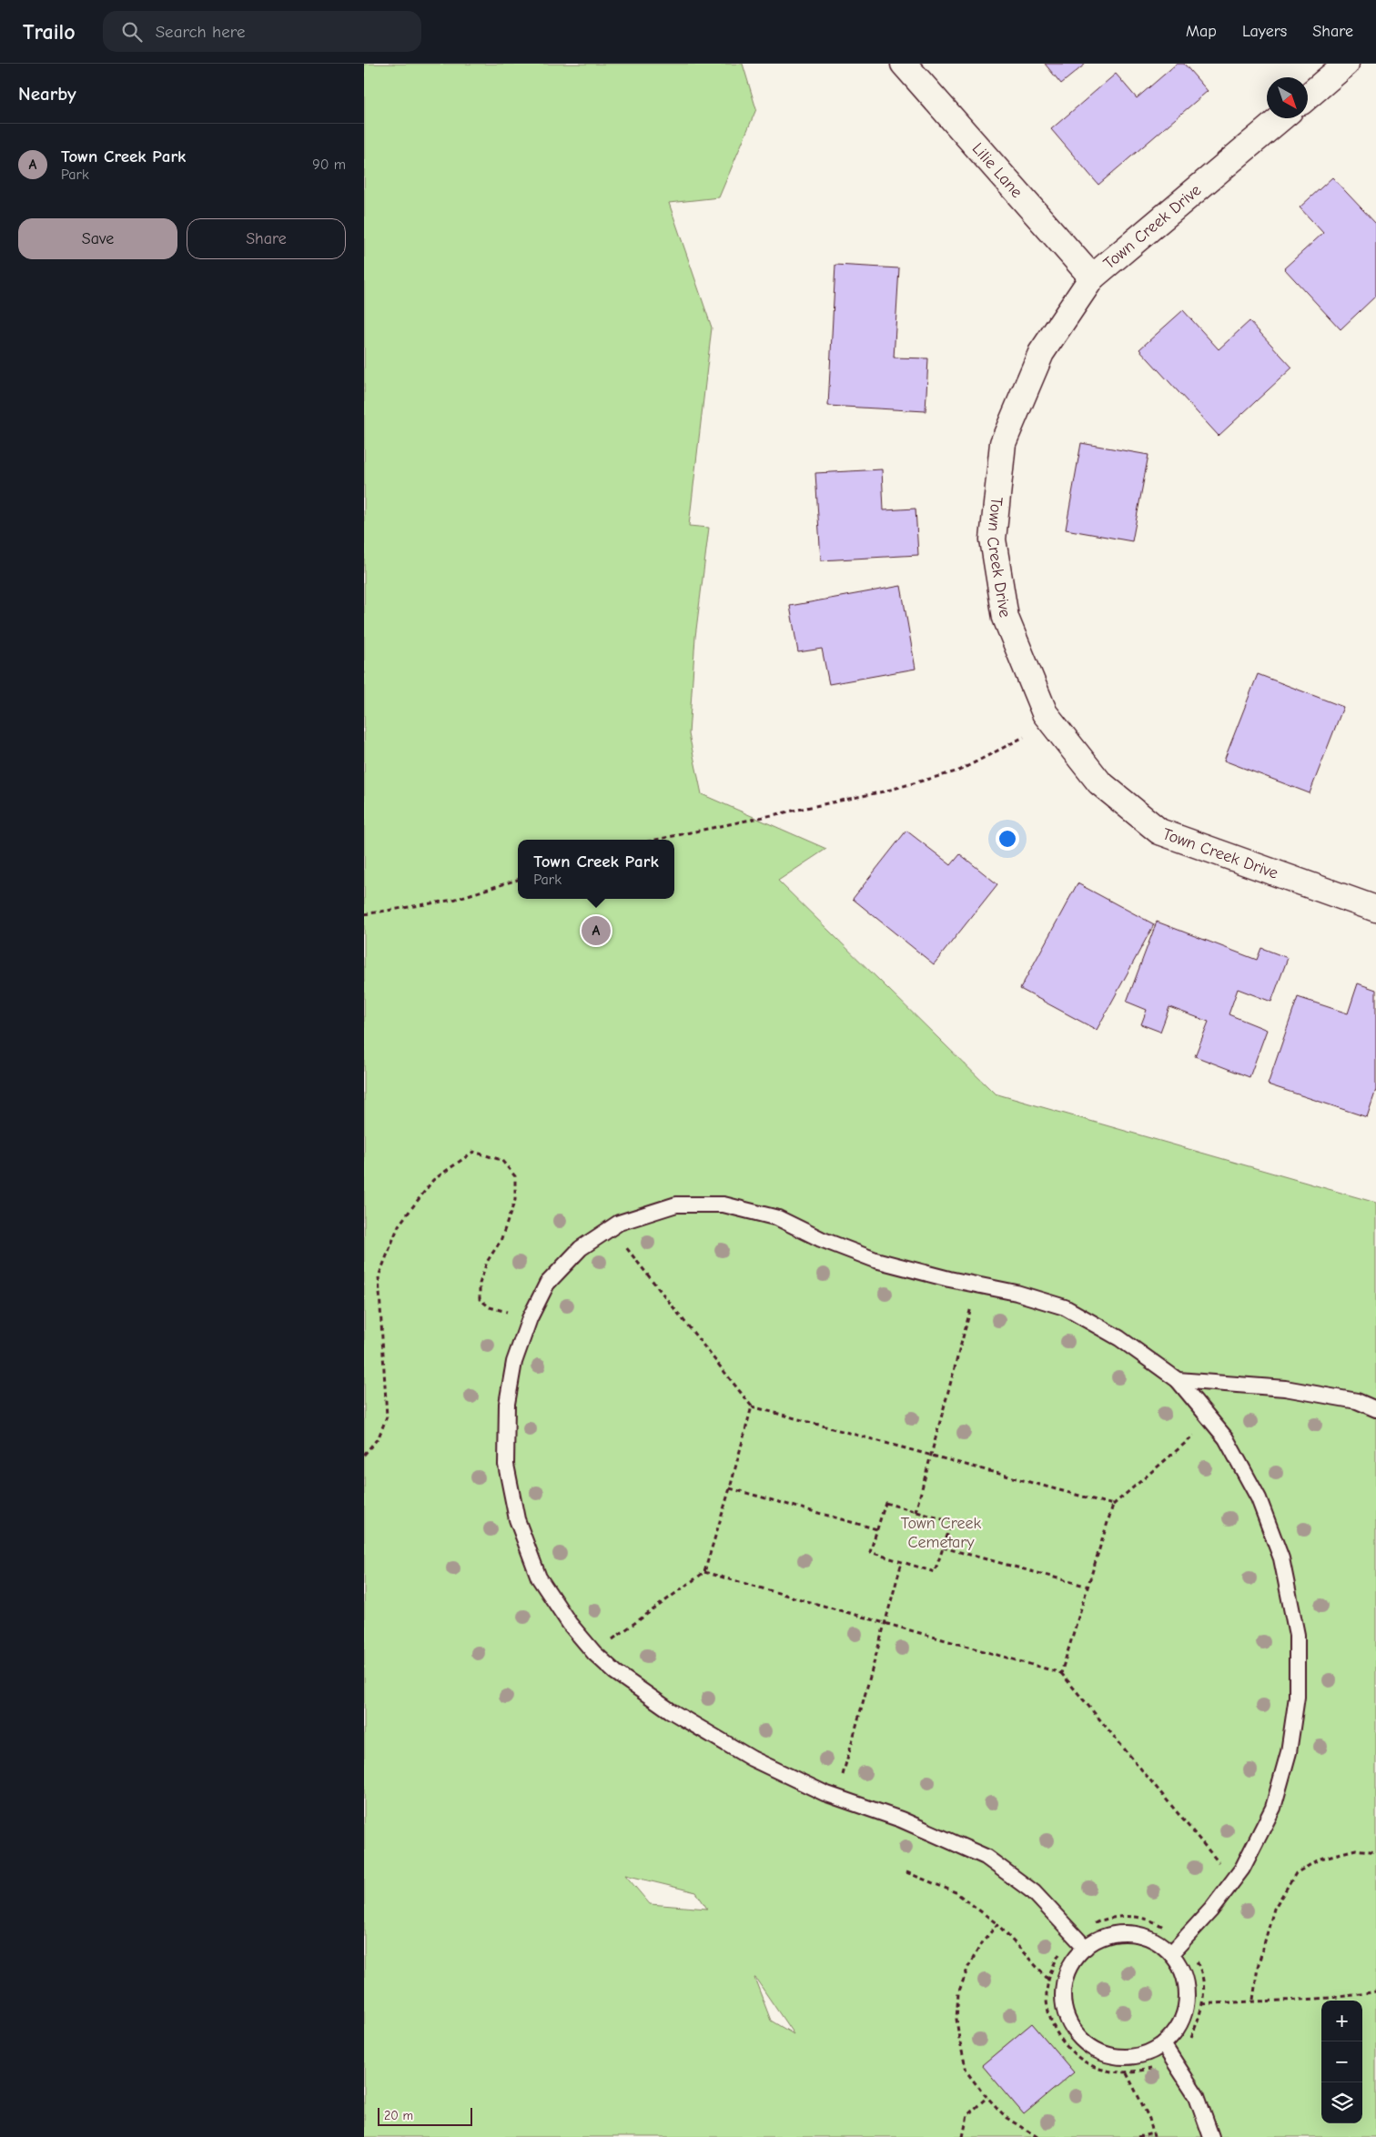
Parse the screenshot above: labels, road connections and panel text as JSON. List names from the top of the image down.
{
  "streets": {
    "street": ["Lilie Lane", "Town Creek Drive"]
  },
  "crossings": [
    ["Lilie Lane", "Town Creek Drive"]
  ],
  "parks": ["Town Creek Cemetary"],
  "scale_bar": "20 m",
  "north": "bottom right",
  "page": {
    "header": "Trailo",
    "search": "Search here",
    "nav": ["Map", "Layers", "Share"],
    "heading": "Nearby",
    "list": [
      {
        "mark": "A",
        "name": "Town Creek Park",
        "note": "Park",
        "value": "90 m"
      }
    ],
    "buttons": ["Save", "Share"],
    "popup": ["Town Creek Park", "Park"],
    "pins": "A",
    "map_buttons": ["+", "−"],
    "scale": "20 m"
  }
}
